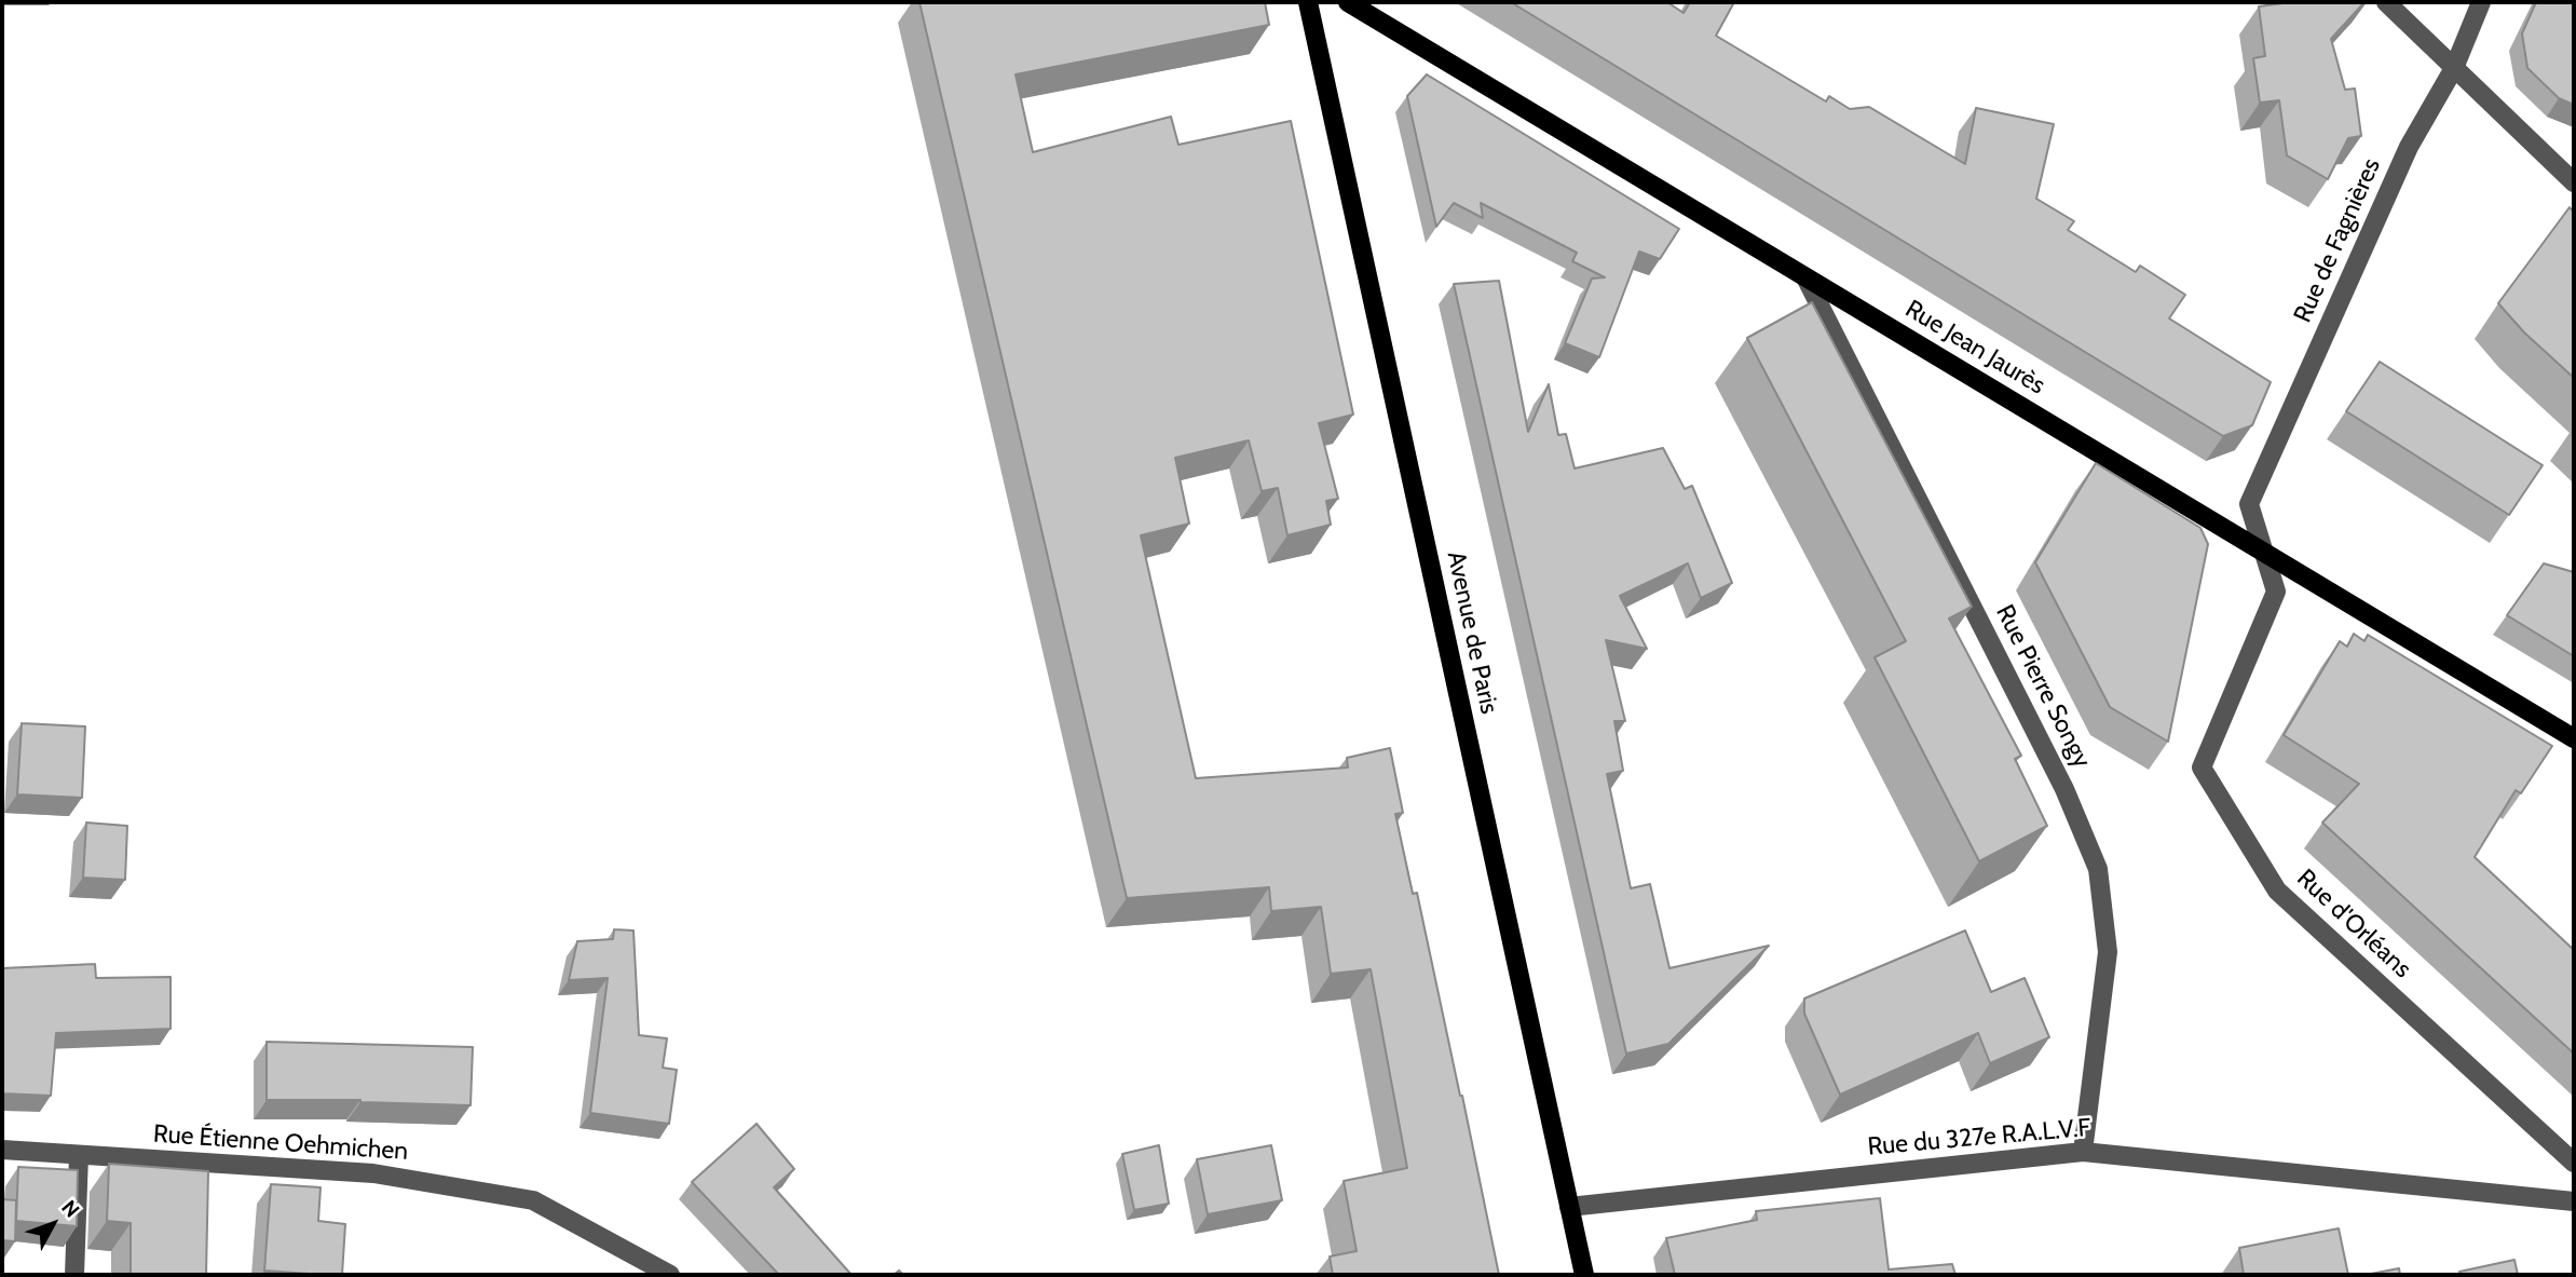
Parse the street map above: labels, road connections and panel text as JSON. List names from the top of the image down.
{
  "streets": {
    "main road": ["Rue Jean Jaurès", "Avenue de Paris"],
    "street": [
      "Rue de Fagnières",
      "Rue Pierre Songy",
      "Rue d'Orléans",
      "Rue du 327e R.A.L.V.F",
      "Rue Étienne Oehmichen"
    ]
  },
  "crossings": [
    ["Rue de Fagnières", "Rue d'Orléans"],
    ["Rue Jean Jaurès", "Rue Pierre Songy"],
    ["Rue Jean Jaurès", "Rue d'Orléans"],
    ["Avenue de Paris", "Rue du 327e R.A.L.V.F"],
    ["Rue Pierre Songy", "Rue du 327e R.A.L.V.F"]
  ],
  "north": "top right"
}
